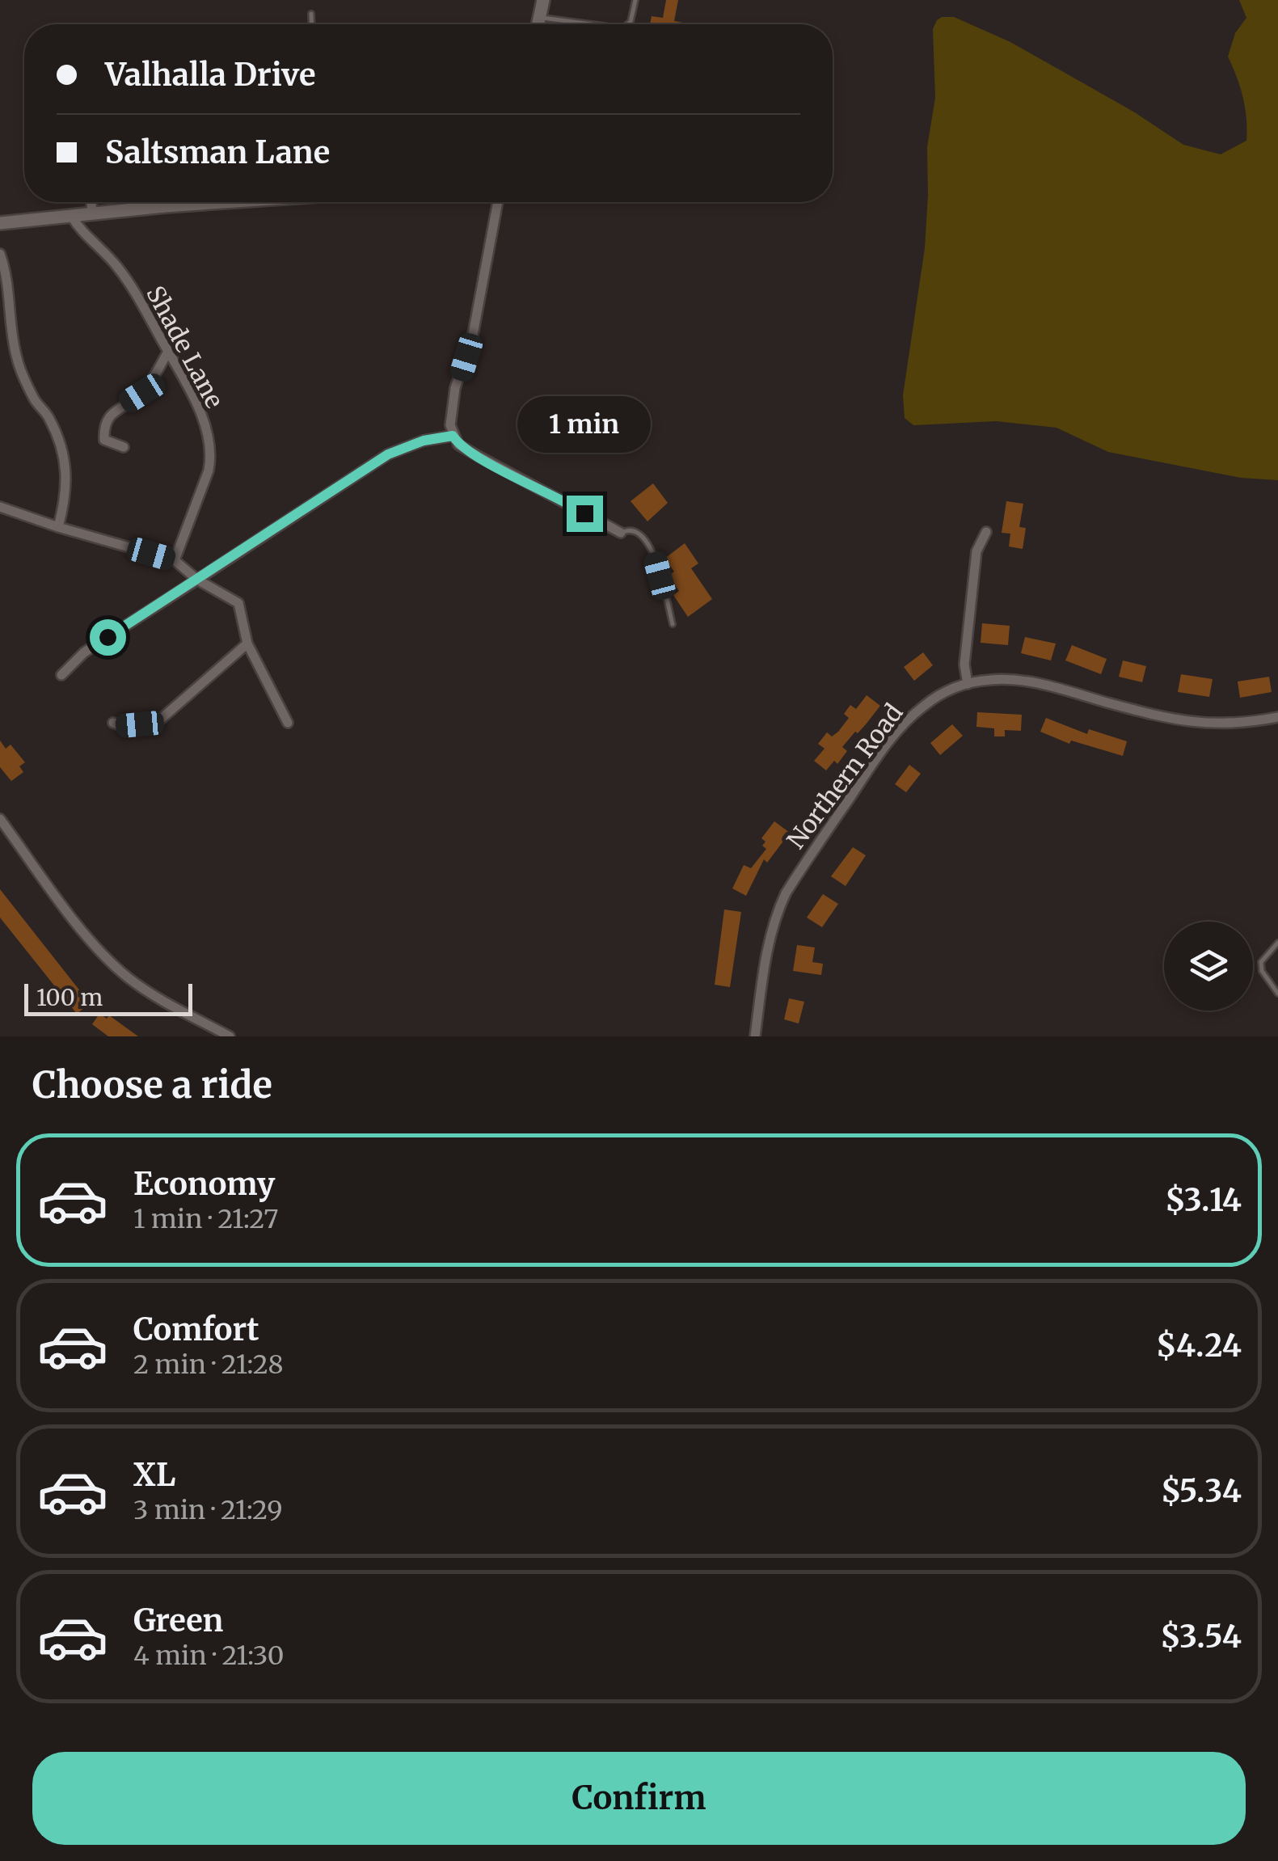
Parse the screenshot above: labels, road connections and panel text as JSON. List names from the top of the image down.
{
  "streets": {
    "street": ["Shade Lane", "Northern Road"]
  },
  "scale_bar": "100 m",
  "page": {
    "banner": ["Valhalla Drive", "Saltsman Lane"],
    "bubble": "1 min",
    "scale": "100 m",
    "heading": "Choose a ride",
    "list": [
      {
        "name": "Economy",
        "note": "1 min · 21:27",
        "value": "$3.14"
      },
      {
        "name": "Comfort",
        "note": "2 min · 21:28",
        "value": "$4.24"
      },
      {
        "name": "XL",
        "note": "3 min · 21:29",
        "value": "$5.34"
      },
      {
        "name": "Green",
        "note": "4 min · 21:30",
        "value": "$3.54"
      }
    ],
    "buttons": "Confirm"
  }
}
